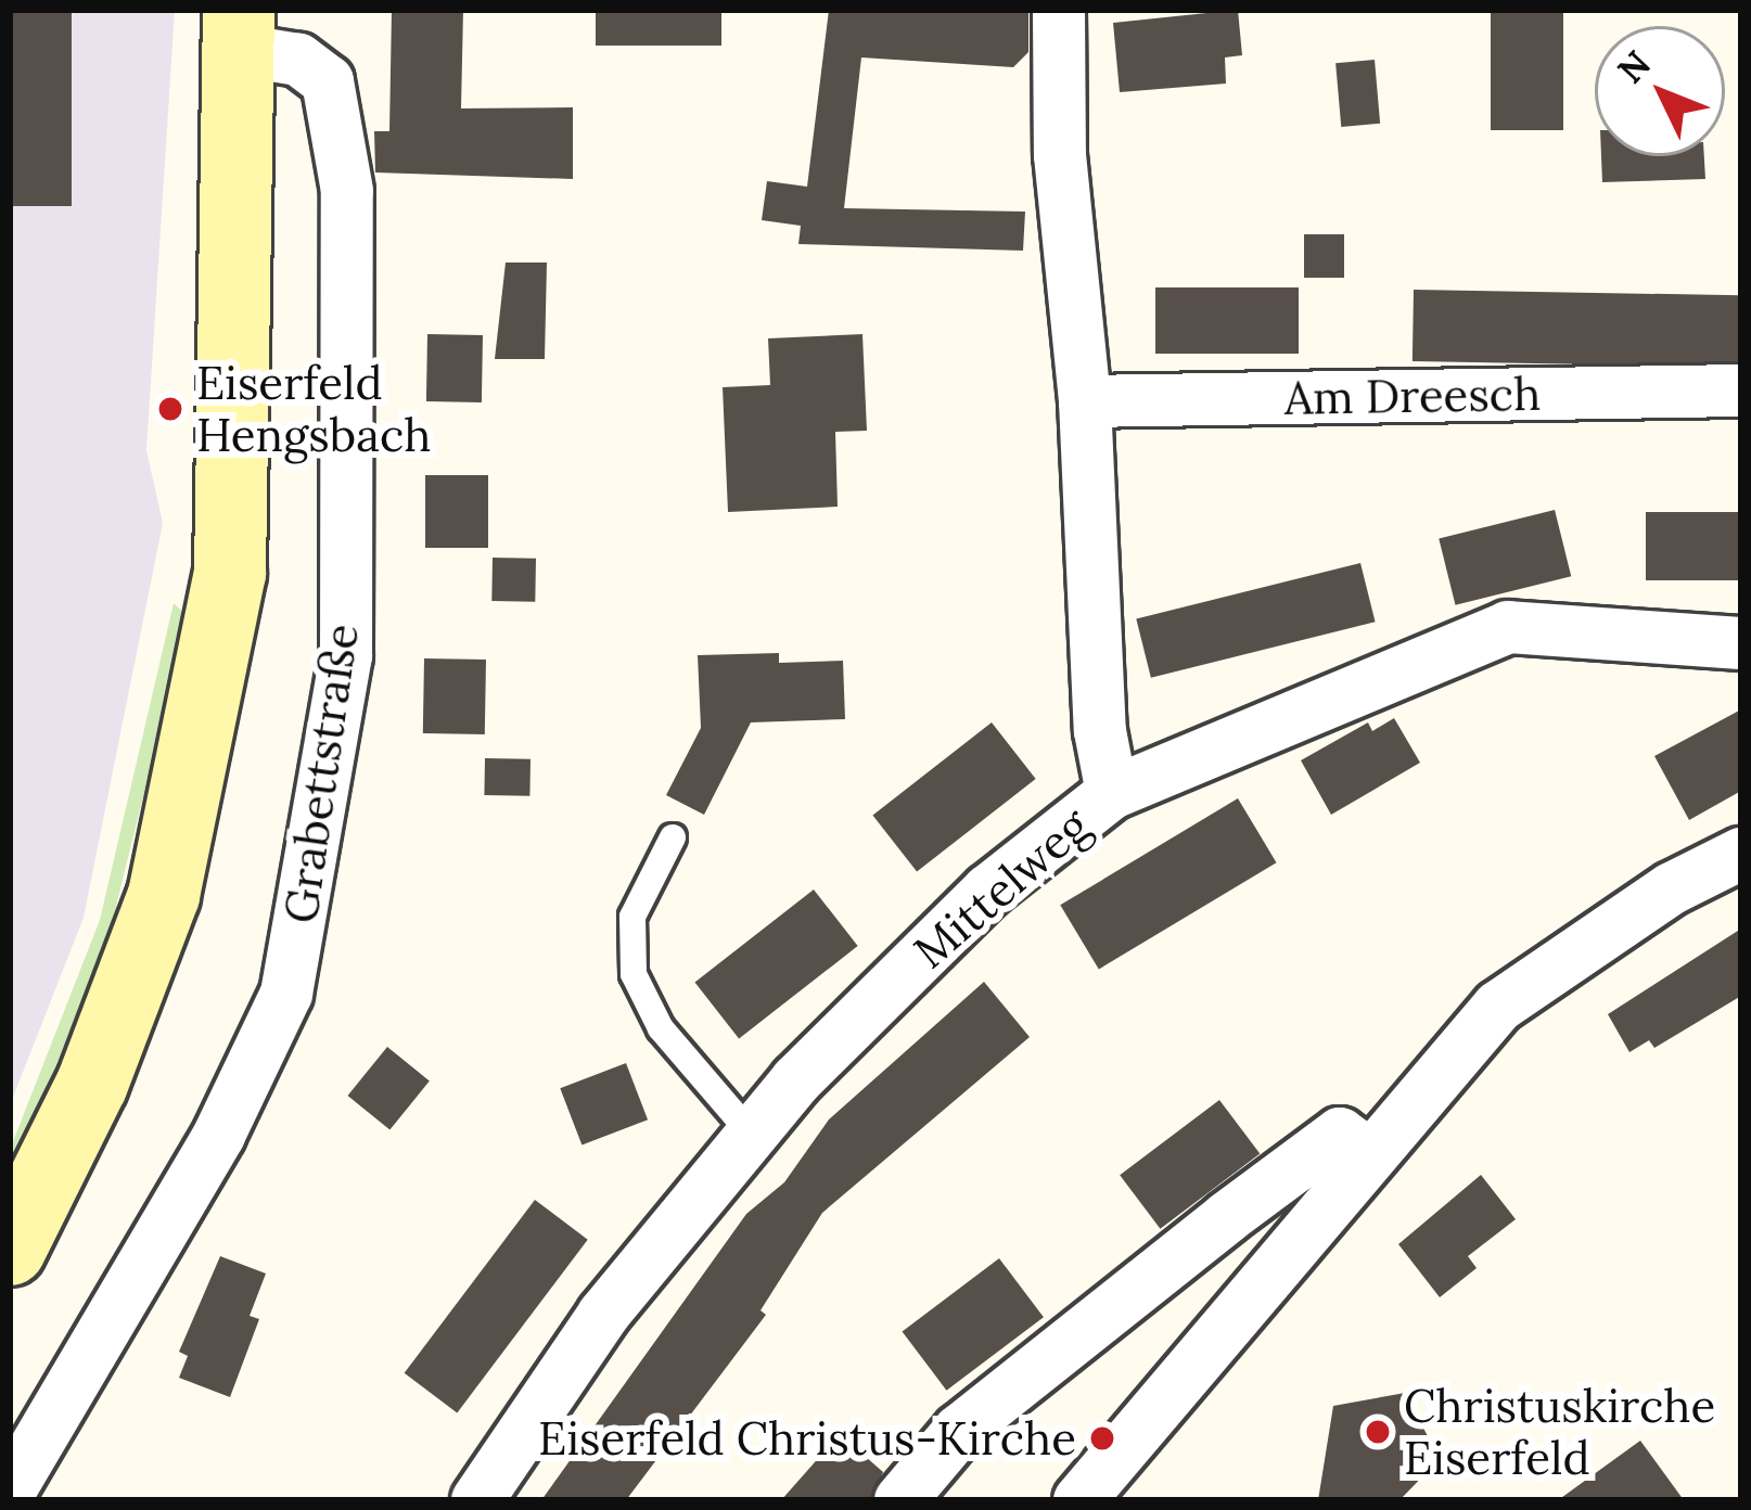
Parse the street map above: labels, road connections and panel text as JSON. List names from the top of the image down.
{
  "streets": {
    "street": ["Am Dreesch", "Grabettstraße", "Mittelweg"]
  },
  "places": ["Eiserfeld Hengsbach", "Christuskirche Eiserfeld", "Eiserfeld Christus-Kirche"],
  "north": "top left"
}
